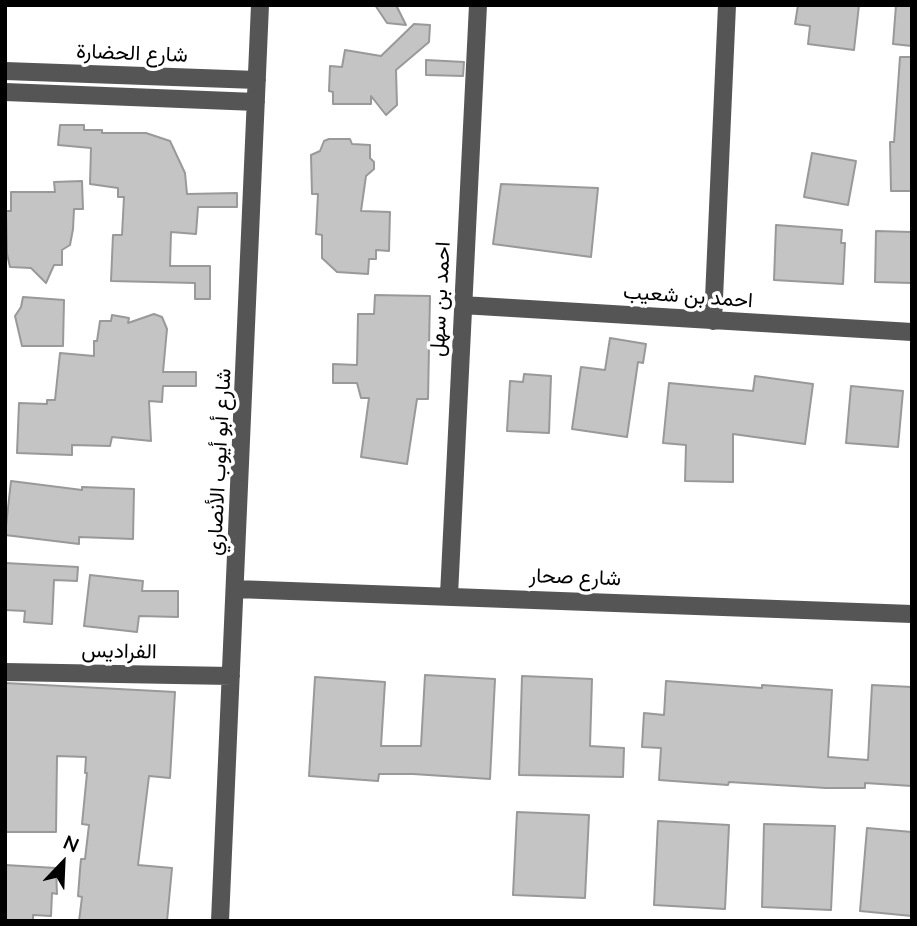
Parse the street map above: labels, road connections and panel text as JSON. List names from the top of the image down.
{
  "streets": {
    "street": [
      "شارع الحضارة",
      "احمد بن شعيب",
      "احمد بن سهل",
      "شارع أبو أيوب الأنصاري",
      "شارع صحار",
      "الفراديس"
    ]
  },
  "crossings": [
    ["شارع الحضارة", "شارع أبو أيوب الأنصاري"],
    ["احمد بن شعيب", "احمد بن سهل"],
    ["احمد بن سهل", "شارع صحار"],
    ["شارع أبو أيوب الأنصاري", "شارع صحار"],
    ["شارع أبو أيوب الأنصاري", "الفراديس"]
  ],
  "north": "top right"
}
